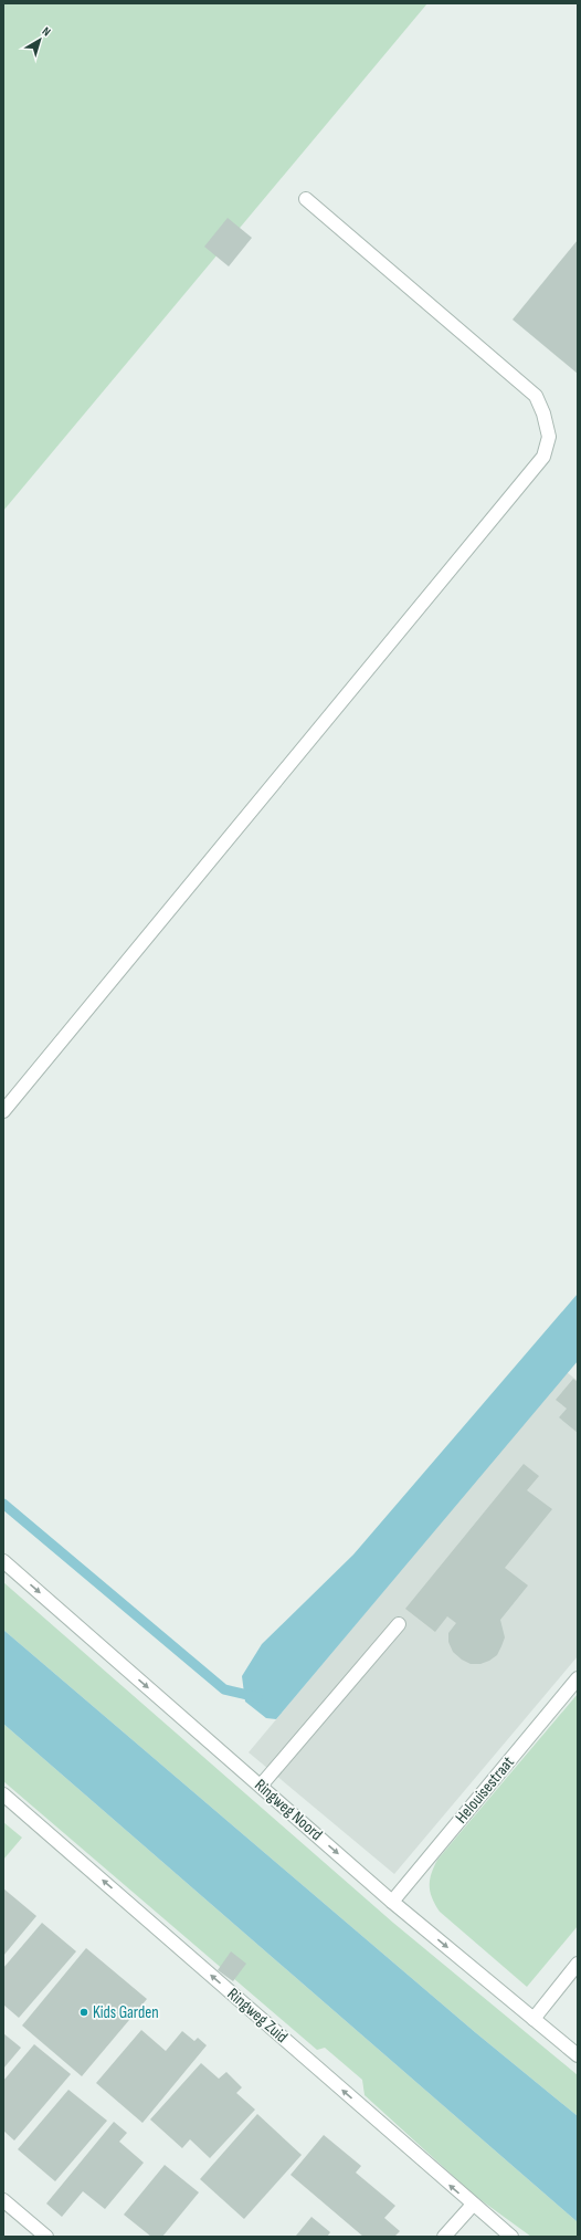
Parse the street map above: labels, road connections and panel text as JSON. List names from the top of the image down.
{
  "streets": {
    "street": ["Helouisestraat", "Ringweg Noord", "Ringweg Zuid"]
  },
  "crossings": [
    ["Helouisestraat", "Ringweg Noord"]
  ],
  "one_way": ["Ringweg Noord", "Ringweg Zuid"],
  "places": ["Kids Garden"],
  "north": "top right"
}
